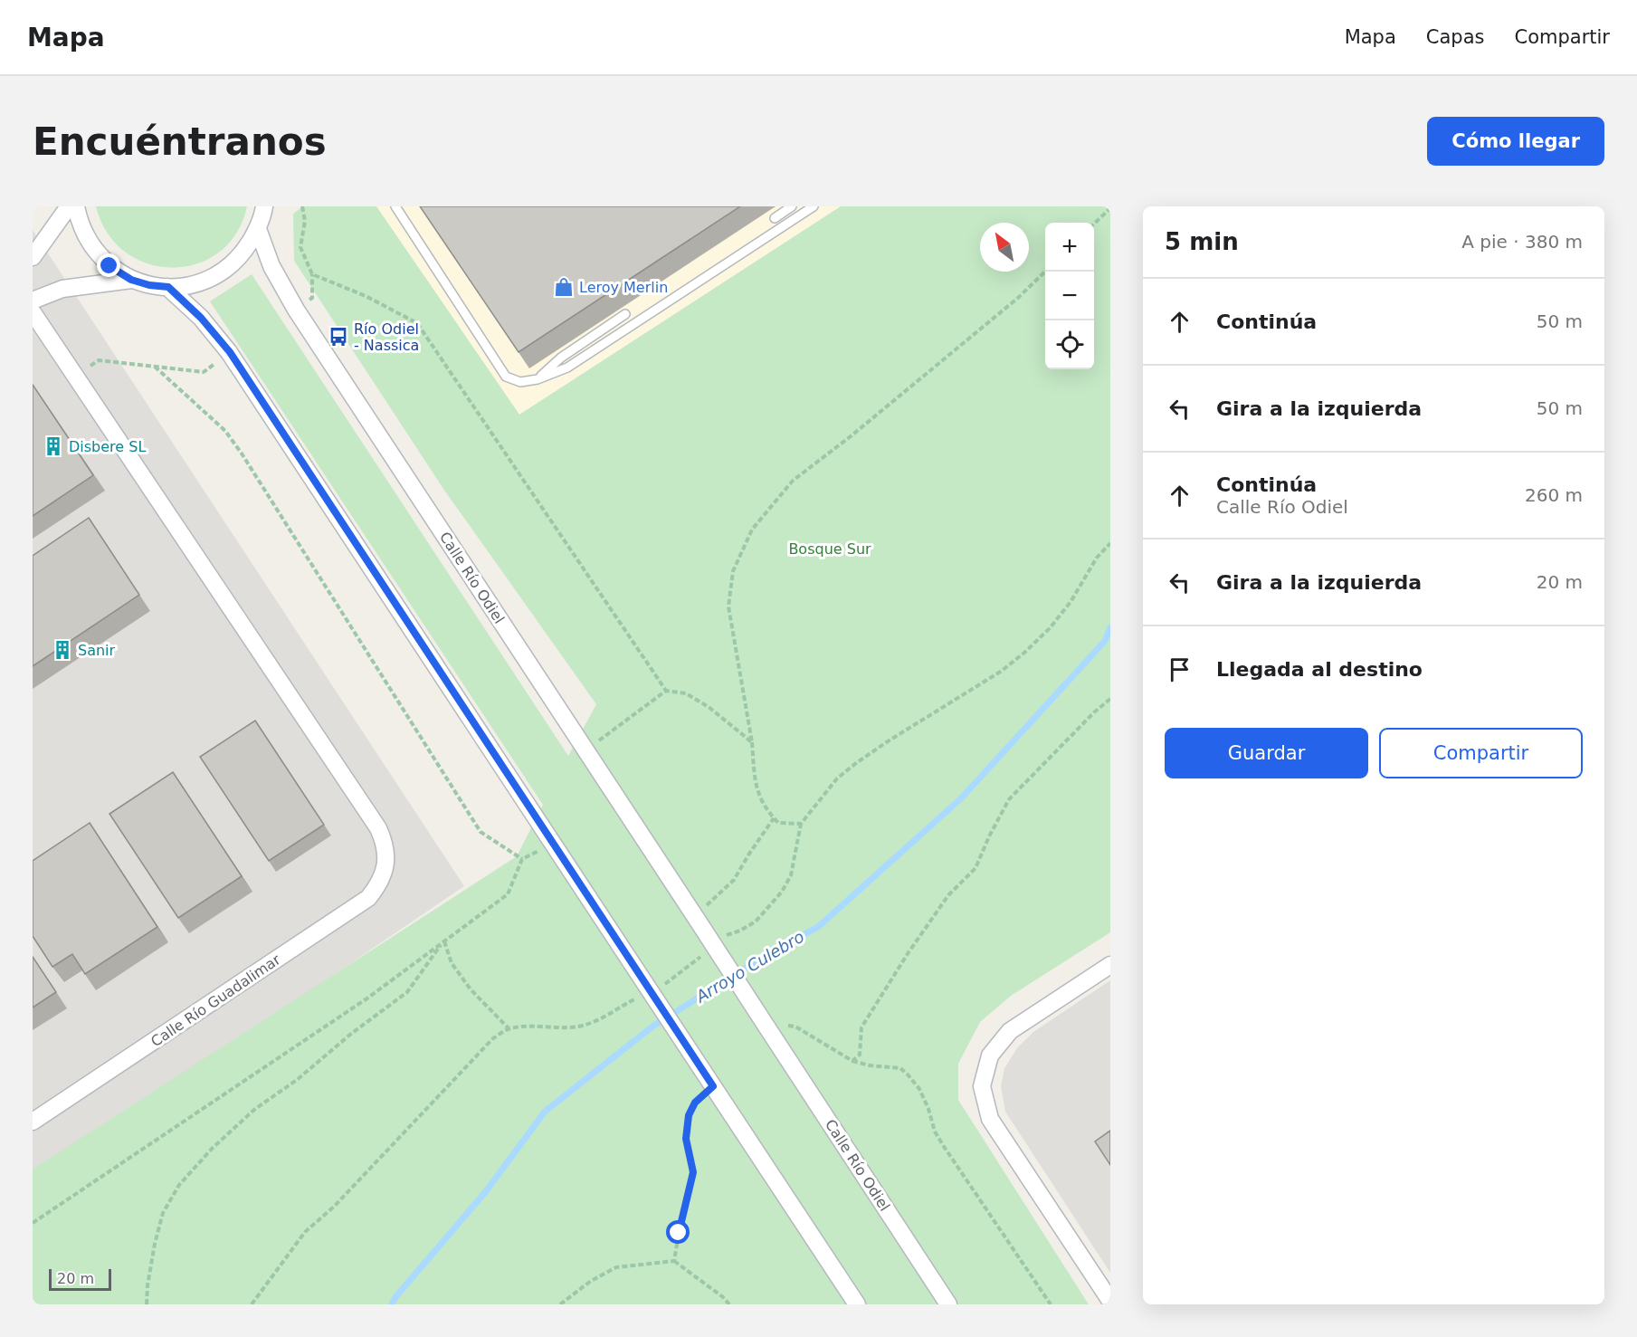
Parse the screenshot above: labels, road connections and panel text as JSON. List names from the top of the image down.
{
  "streets": {
    "street": ["Calle Río Odiel", "Calle Río Guadalimar"]
  },
  "water": ["Arroyo Culebro"],
  "parks": ["Bosque Sur"],
  "places": {
    "shop": ["Leroy Merlin"],
    "bus stop": ["Río Odiel - Nassica"],
    "building": ["Disbere SL", "Sanir"]
  },
  "scale_bar": "20 m",
  "north": "top left",
  "page": {
    "header": "Mapa",
    "nav": ["Mapa", "Capas", "Compartir"],
    "buttons": [
      "Cómo llegar",
      ["Guardar", "Compartir"]
    ],
    "title": "Encuéntranos",
    "heading": ["5 min", "A pie · 380 m"],
    "map_buttons": ["+", "−"],
    "list": [
      ["Continúa", "50 m"],
      ["Gira a la izquierda", "50 m"],
      ["Continúa", "Calle Río Odiel", "260 m"],
      ["Gira a la izquierda", "20 m"],
      "Llegada al destino"
    ],
    "scale": "20 m"
  }
}
